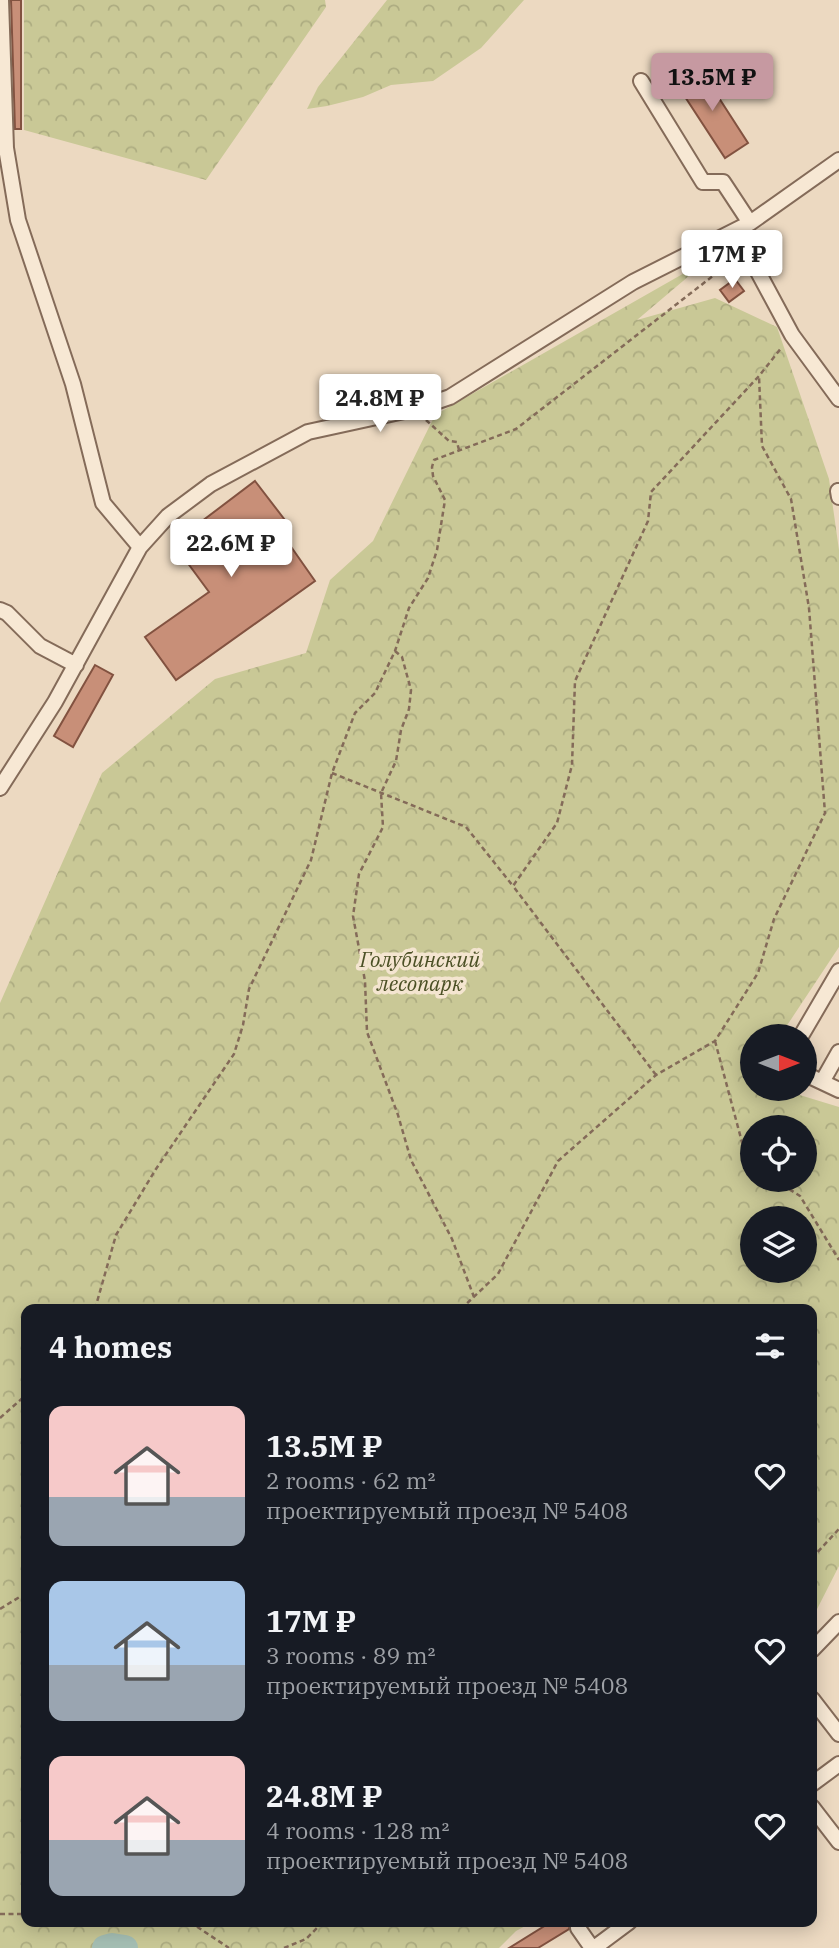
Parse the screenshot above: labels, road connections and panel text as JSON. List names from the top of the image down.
{
  "parks": ["Голубинский лесопарк"],
  "north": "right",
  "page": {
    "price": [
      "13.5M ₽",
      "17M ₽",
      "24.8M ₽",
      "22.6M ₽"
    ],
    "heading": "4 homes",
    "list": [
      {
        "name": "13.5M ₽",
        "note": "2 rooms · 62 m² · проектируемый проезд № 5408"
      },
      {
        "name": "17M ₽",
        "note": "3 rooms · 89 m² · проектируемый проезд № 5408"
      },
      {
        "name": "24.8M ₽",
        "note": "4 rooms · 128 m² · проектируемый проезд № 5408"
      }
    ]
  }
}
